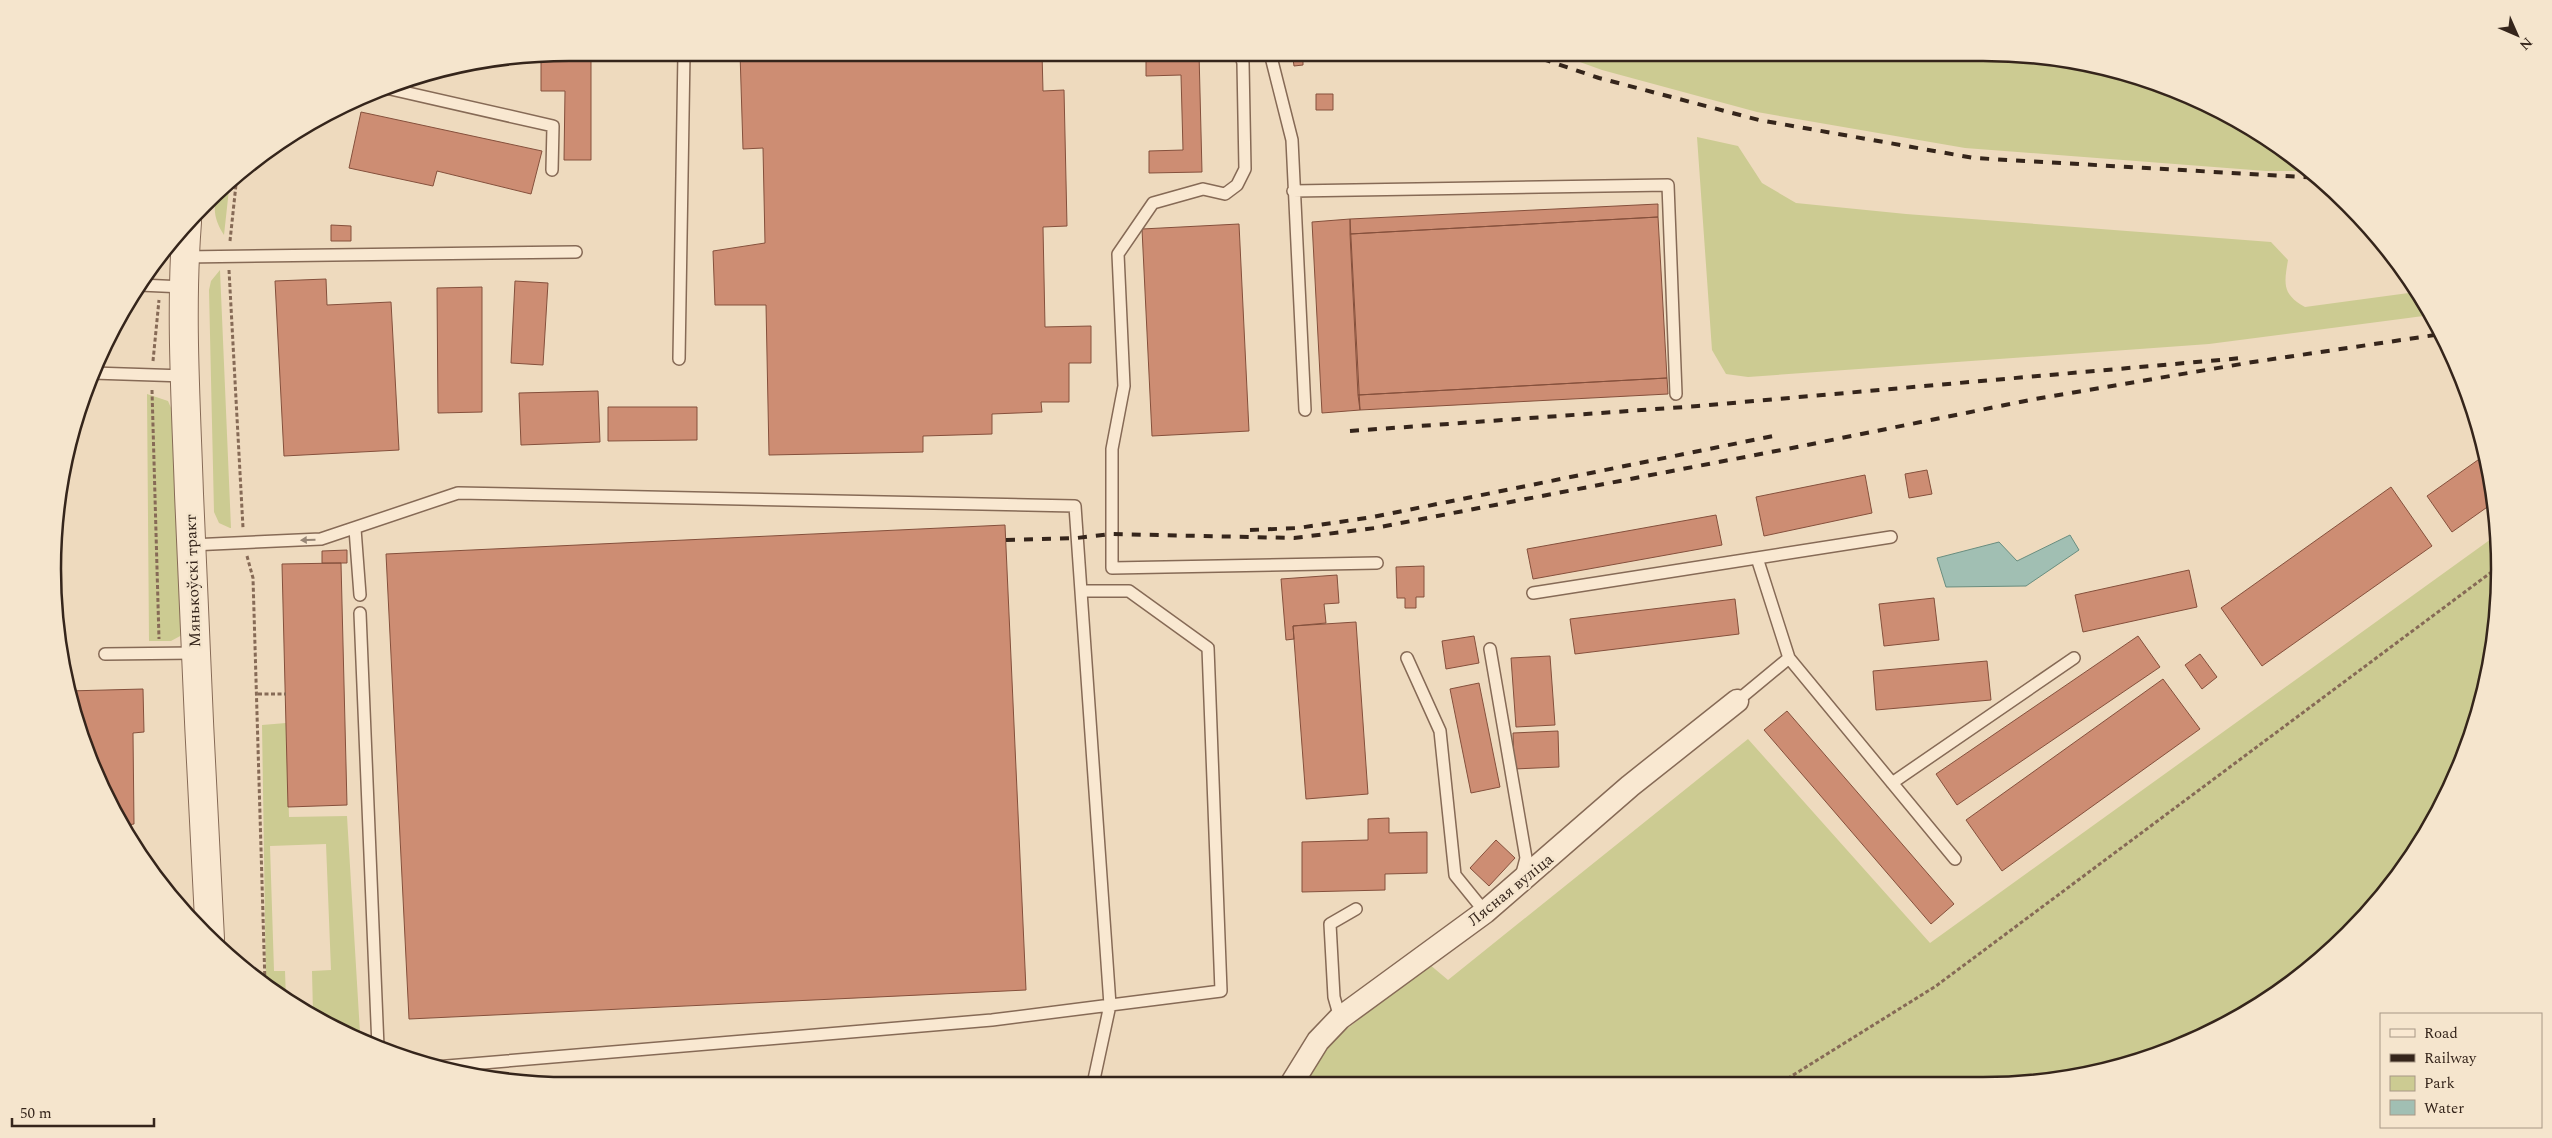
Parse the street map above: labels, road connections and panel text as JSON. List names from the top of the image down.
{
  "streets": {
    "street": ["Мянькоўскі тракт", "Лясная вуліца"]
  },
  "legend": [
    "Road",
    "Railway",
    "Park",
    "Water"
  ],
  "scale_bar": "50 m",
  "north": "bottom right"
}
